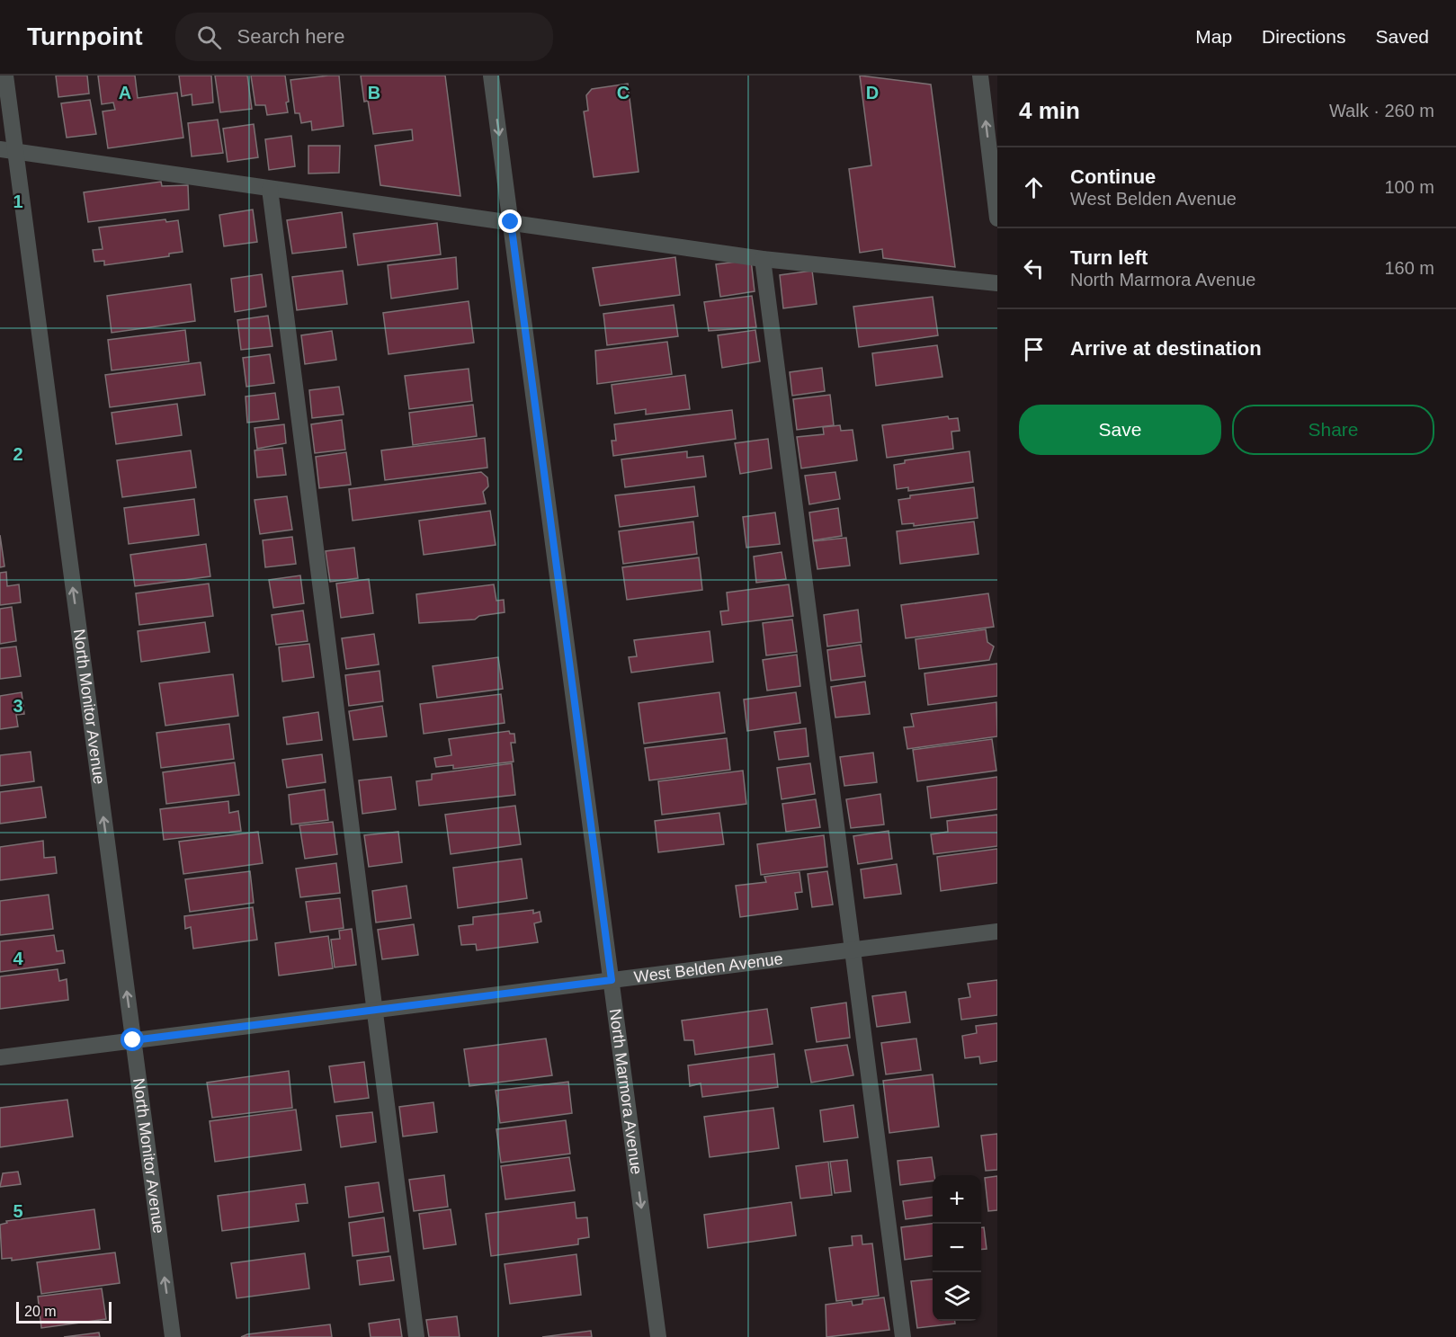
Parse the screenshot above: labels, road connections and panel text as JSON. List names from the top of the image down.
{
  "streets": {
    "street": ["North Monitor Avenue", "West Belden Avenue", "North Marmora Avenue"]
  },
  "crossings": [
    ["North Monitor Avenue", "West Belden Avenue"],
    ["West Belden Avenue", "North Marmora Avenue"]
  ],
  "one_way": ["North Monitor Avenue", "North Marmora Avenue"],
  "scale_bar": "20 m",
  "page": {
    "header": "Turnpoint",
    "search": "Search here",
    "nav": ["Map", "Directions", "Saved"],
    "heading": ["4 min", "Walk · 260 m"],
    "list": [
      ["Continue", "West Belden Avenue", "100 m"],
      ["Turn left", "North Marmora Avenue", "160 m"],
      "Arrive at destination"
    ],
    "buttons": ["Save", "Share"],
    "map_buttons": ["+", "−"],
    "scale": "20 m"
  },
  "grid": {
    "columns": [
      "A",
      "B",
      "C",
      "D"
    ],
    "rows": [
      "1",
      "2",
      "3",
      "4",
      "5"
    ]
  }
}
